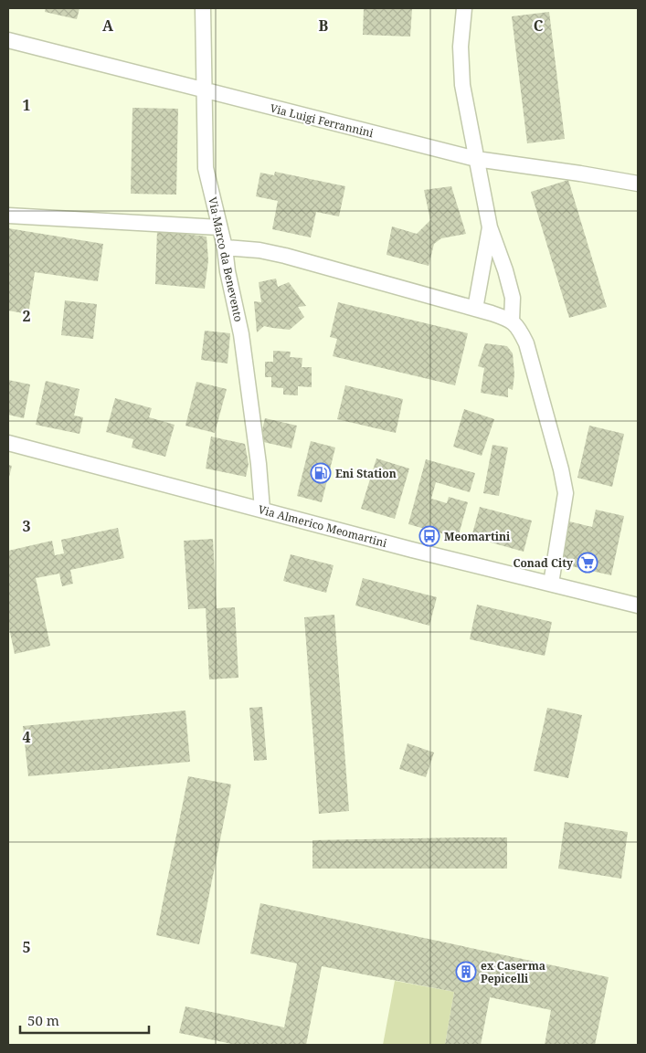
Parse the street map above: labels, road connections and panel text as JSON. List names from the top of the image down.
{
  "streets": {
    "street": ["Via Luigi Ferrannini", "Via Marco da Benevento", "Via Almerico Meomartini"]
  },
  "crossings": [
    ["Via Luigi Ferrannini", "Via Marco da Benevento"],
    ["Via Marco da Benevento", "Via Almerico Meomartini"]
  ],
  "places": {
    "fuel station": ["Eni Station"],
    "bus stop": ["Meomartini"],
    "supermarket": ["Conad City"],
    "building": ["ex Caserma Pepicelli"]
  },
  "scale_bar": "50 m",
  "grid": {
    "columns": ["A", "B", "C"],
    "rows": [
      "1",
      "2",
      "3",
      "4",
      "5"
    ]
  }
}
